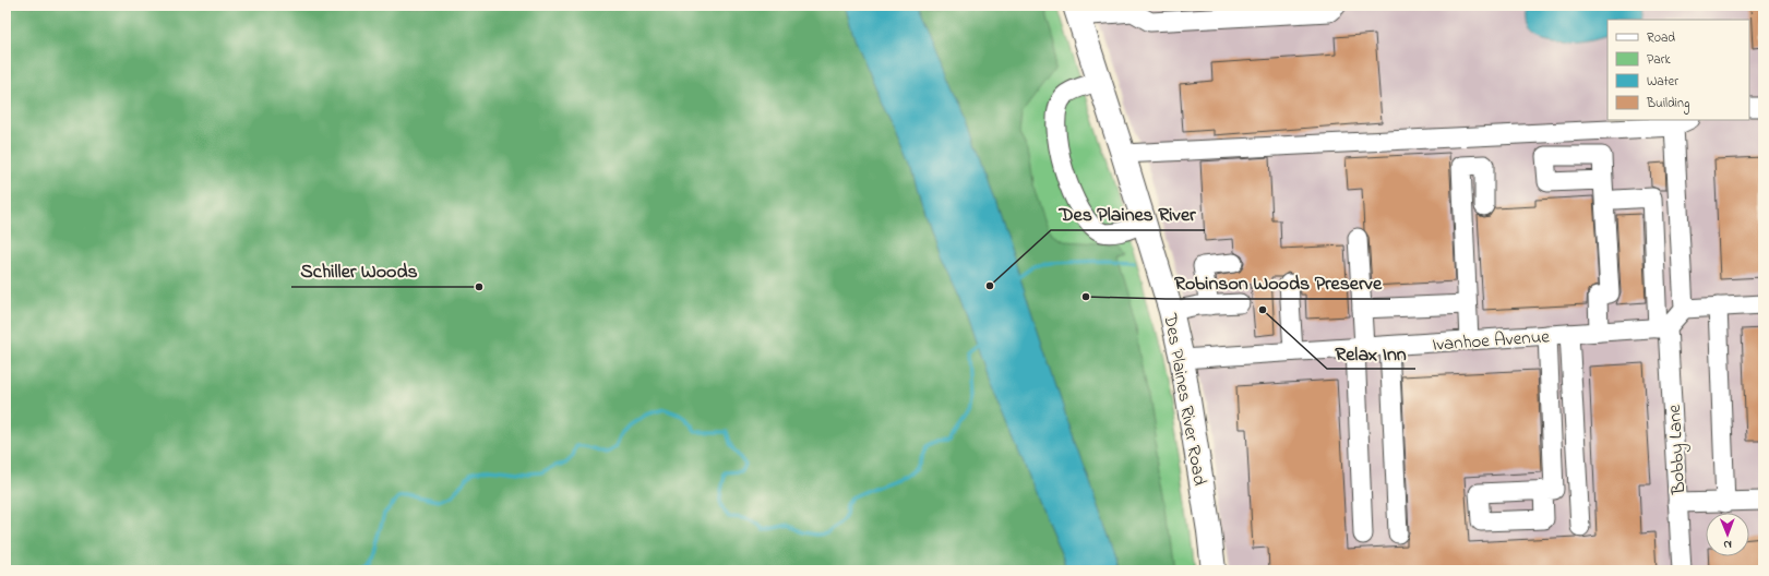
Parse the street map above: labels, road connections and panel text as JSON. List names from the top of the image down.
{
  "streets": {
    "main road": ["Des Plaines River Road"],
    "street": ["Ivanhoe Avenue", "Bobby Lane"]
  },
  "crossings": [
    ["Ivanhoe Avenue", "Des Plaines River Road"],
    ["Ivanhoe Avenue", "Bobby Lane"]
  ],
  "places": [
    "Des Plaines River",
    "Schiller Woods",
    "Robinson Woods Preserve",
    "Relax Inn"
  ],
  "legend": [
    "Road",
    "Park",
    "Water",
    "Building"
  ],
  "north": "bottom"
}
